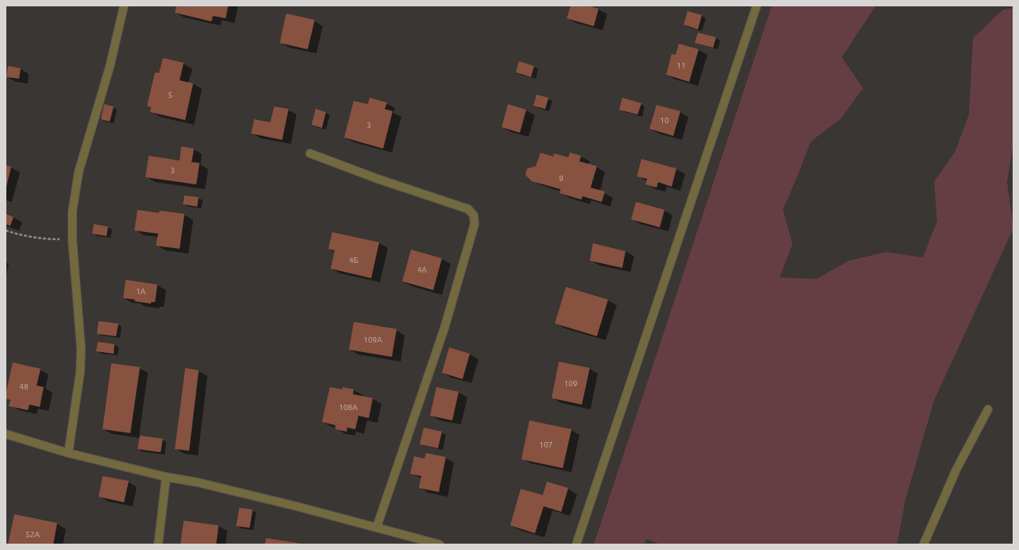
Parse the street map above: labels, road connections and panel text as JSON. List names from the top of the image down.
{
  "house_numbers": [
    "11",
    "5",
    "10",
    "3",
    "3",
    "9",
    "4Б",
    "4А",
    "1А",
    "109А",
    "109",
    "48",
    "108А",
    "107",
    "52А"
  ]
}
